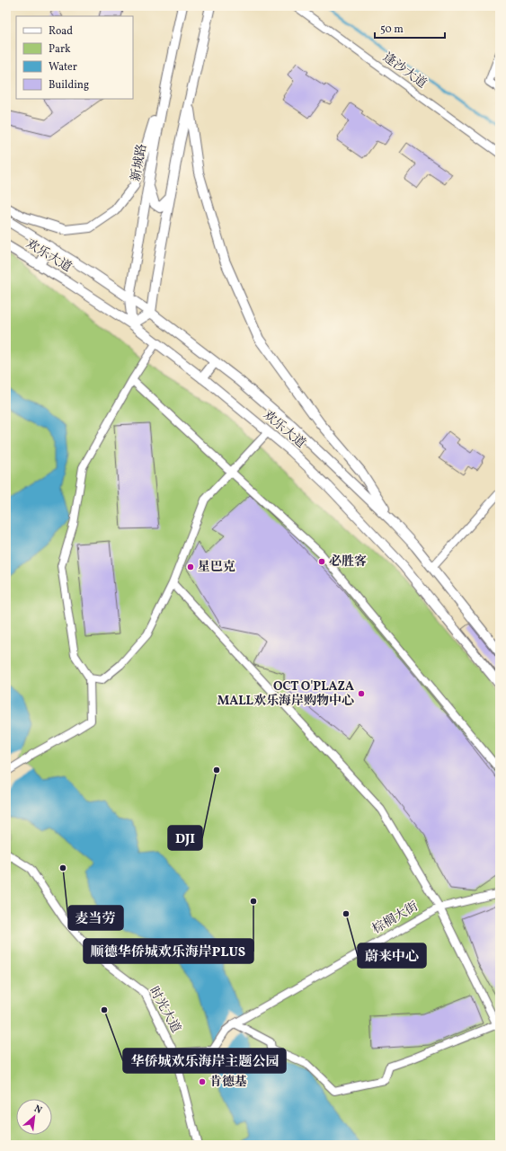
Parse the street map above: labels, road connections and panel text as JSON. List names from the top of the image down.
{
  "streets": {
    "street": [
      "逢沙大道",
      "新城路",
      "欢乐大道",
      "棕榈大街",
      "时光大道"
    ]
  },
  "crossings": [
    ["新城路", "欢乐大道"],
    ["棕榈大街", "时光大道"]
  ],
  "places": [
    "必胜客",
    "星巴克",
    "OCT O'PLAZA MALL欢乐海岸购物中心",
    "DJI",
    "麦当劳",
    "顺德华侨城欢乐海岸PLUS",
    "蔚来中心",
    "华侨城欢乐海岸主题公园",
    "肯德基"
  ],
  "legend": [
    "Road",
    "Park",
    "Water",
    "Building"
  ],
  "scale_bar": "50 m",
  "north": "top right"
}
